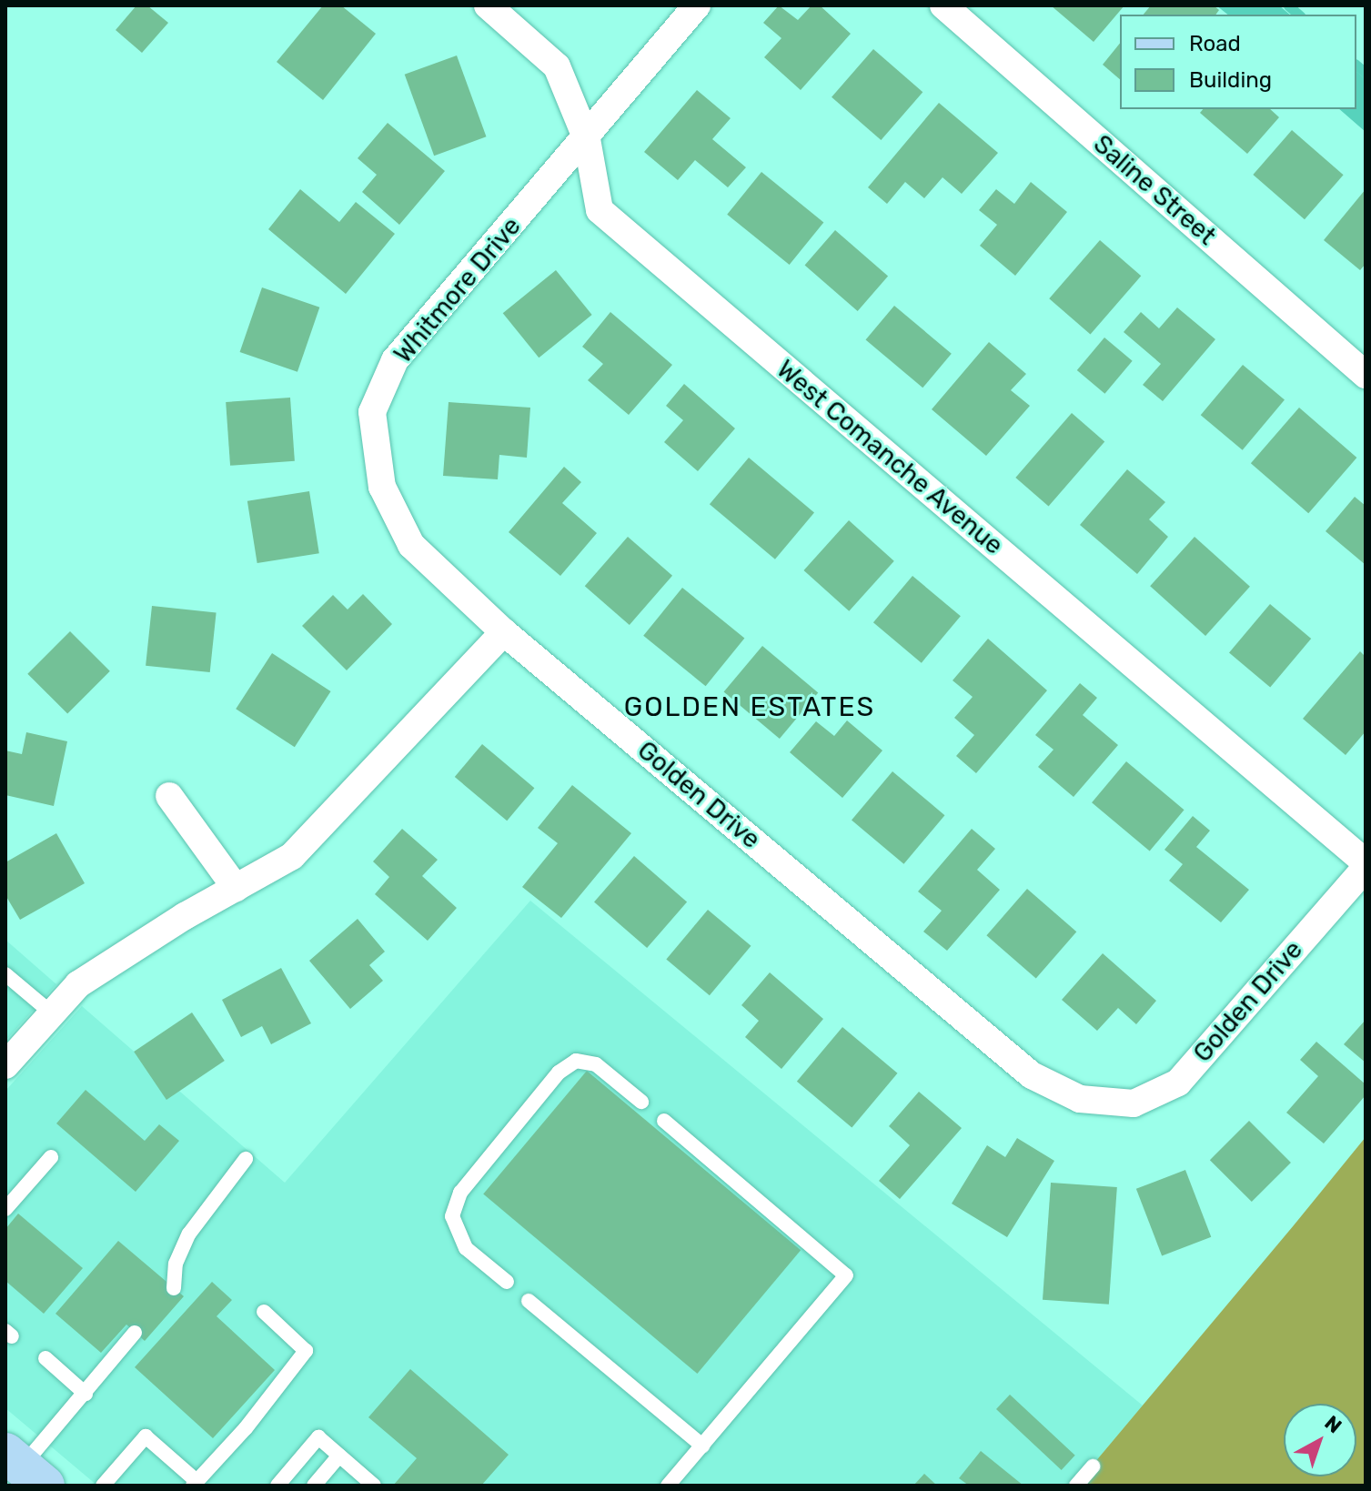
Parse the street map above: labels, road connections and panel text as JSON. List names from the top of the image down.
{
  "streets": {
    "street": [
      "Saline Street",
      "Whitmore Drive",
      "West Comanche Avenue",
      "Golden Drive"
    ]
  },
  "crossings": [
    ["Whitmore Drive", "West Comanche Avenue"],
    ["Whitmore Drive", "Golden Drive"],
    ["West Comanche Avenue", "Golden Drive"]
  ],
  "districts": ["GOLDEN ESTATES"],
  "legend": ["Road", "Building"],
  "north": "top right"
}
